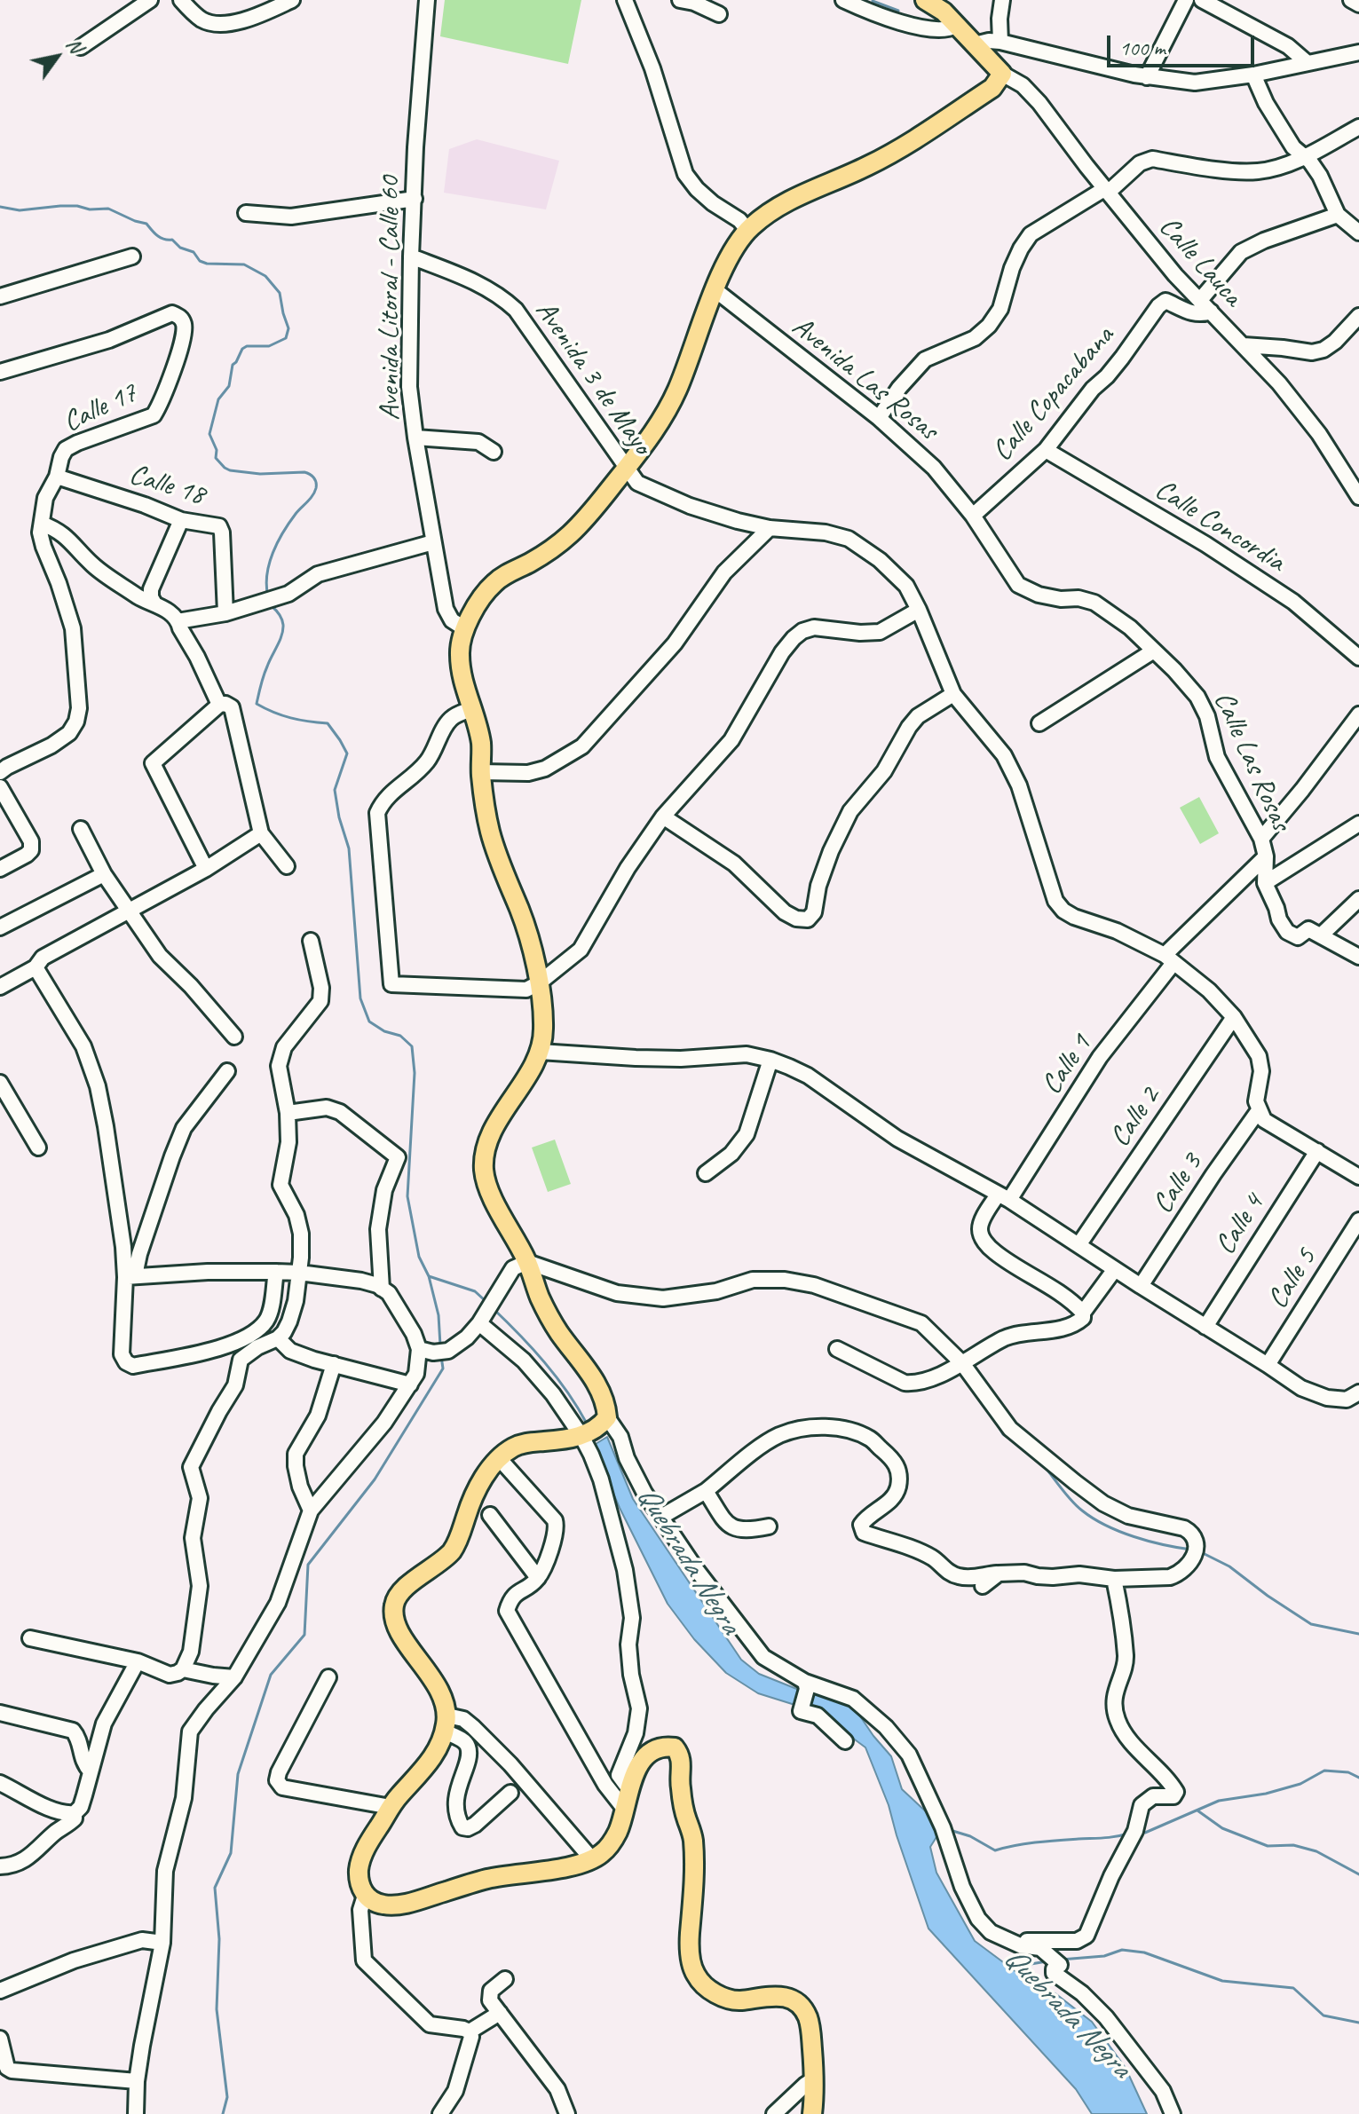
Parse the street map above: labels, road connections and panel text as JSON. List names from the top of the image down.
{
  "streets": {
    "street": [
      "Calle Lauca",
      "Avenida Litoral - Calle 60",
      "Avenida 3 de Mayo",
      "Avenida Las Rosas",
      "Calle Copacabana",
      "Calle 17",
      "Calle 18",
      "Calle Concordia",
      "Calle Las Rosas",
      "Calle 1",
      "Calle 2",
      "Calle 3",
      "Calle 4",
      "Calle 5"
    ]
  },
  "crossings": [
    ["Calle Lauca", "Calle Copacabana"],
    ["Avenida Litoral - Calle 60", "Avenida 3 de Mayo"],
    ["Avenida 3 de Mayo", "Calle 1"],
    ["Avenida 3 de Mayo", "Calle 2"],
    ["Avenida 3 de Mayo", "Calle 3"],
    ["Avenida Las Rosas", "Calle Copacabana"],
    ["Avenida Las Rosas", "Calle Las Rosas"],
    ["Calle Copacabana", "Calle Concordia"],
    ["Calle Copacabana", "Calle Las Rosas"],
    ["Calle 17", "Calle 18"],
    ["Calle Las Rosas", "Calle 1"]
  ],
  "water": ["Quebrada Negra"],
  "scale_bar": "100 m",
  "north": "top right"
}
